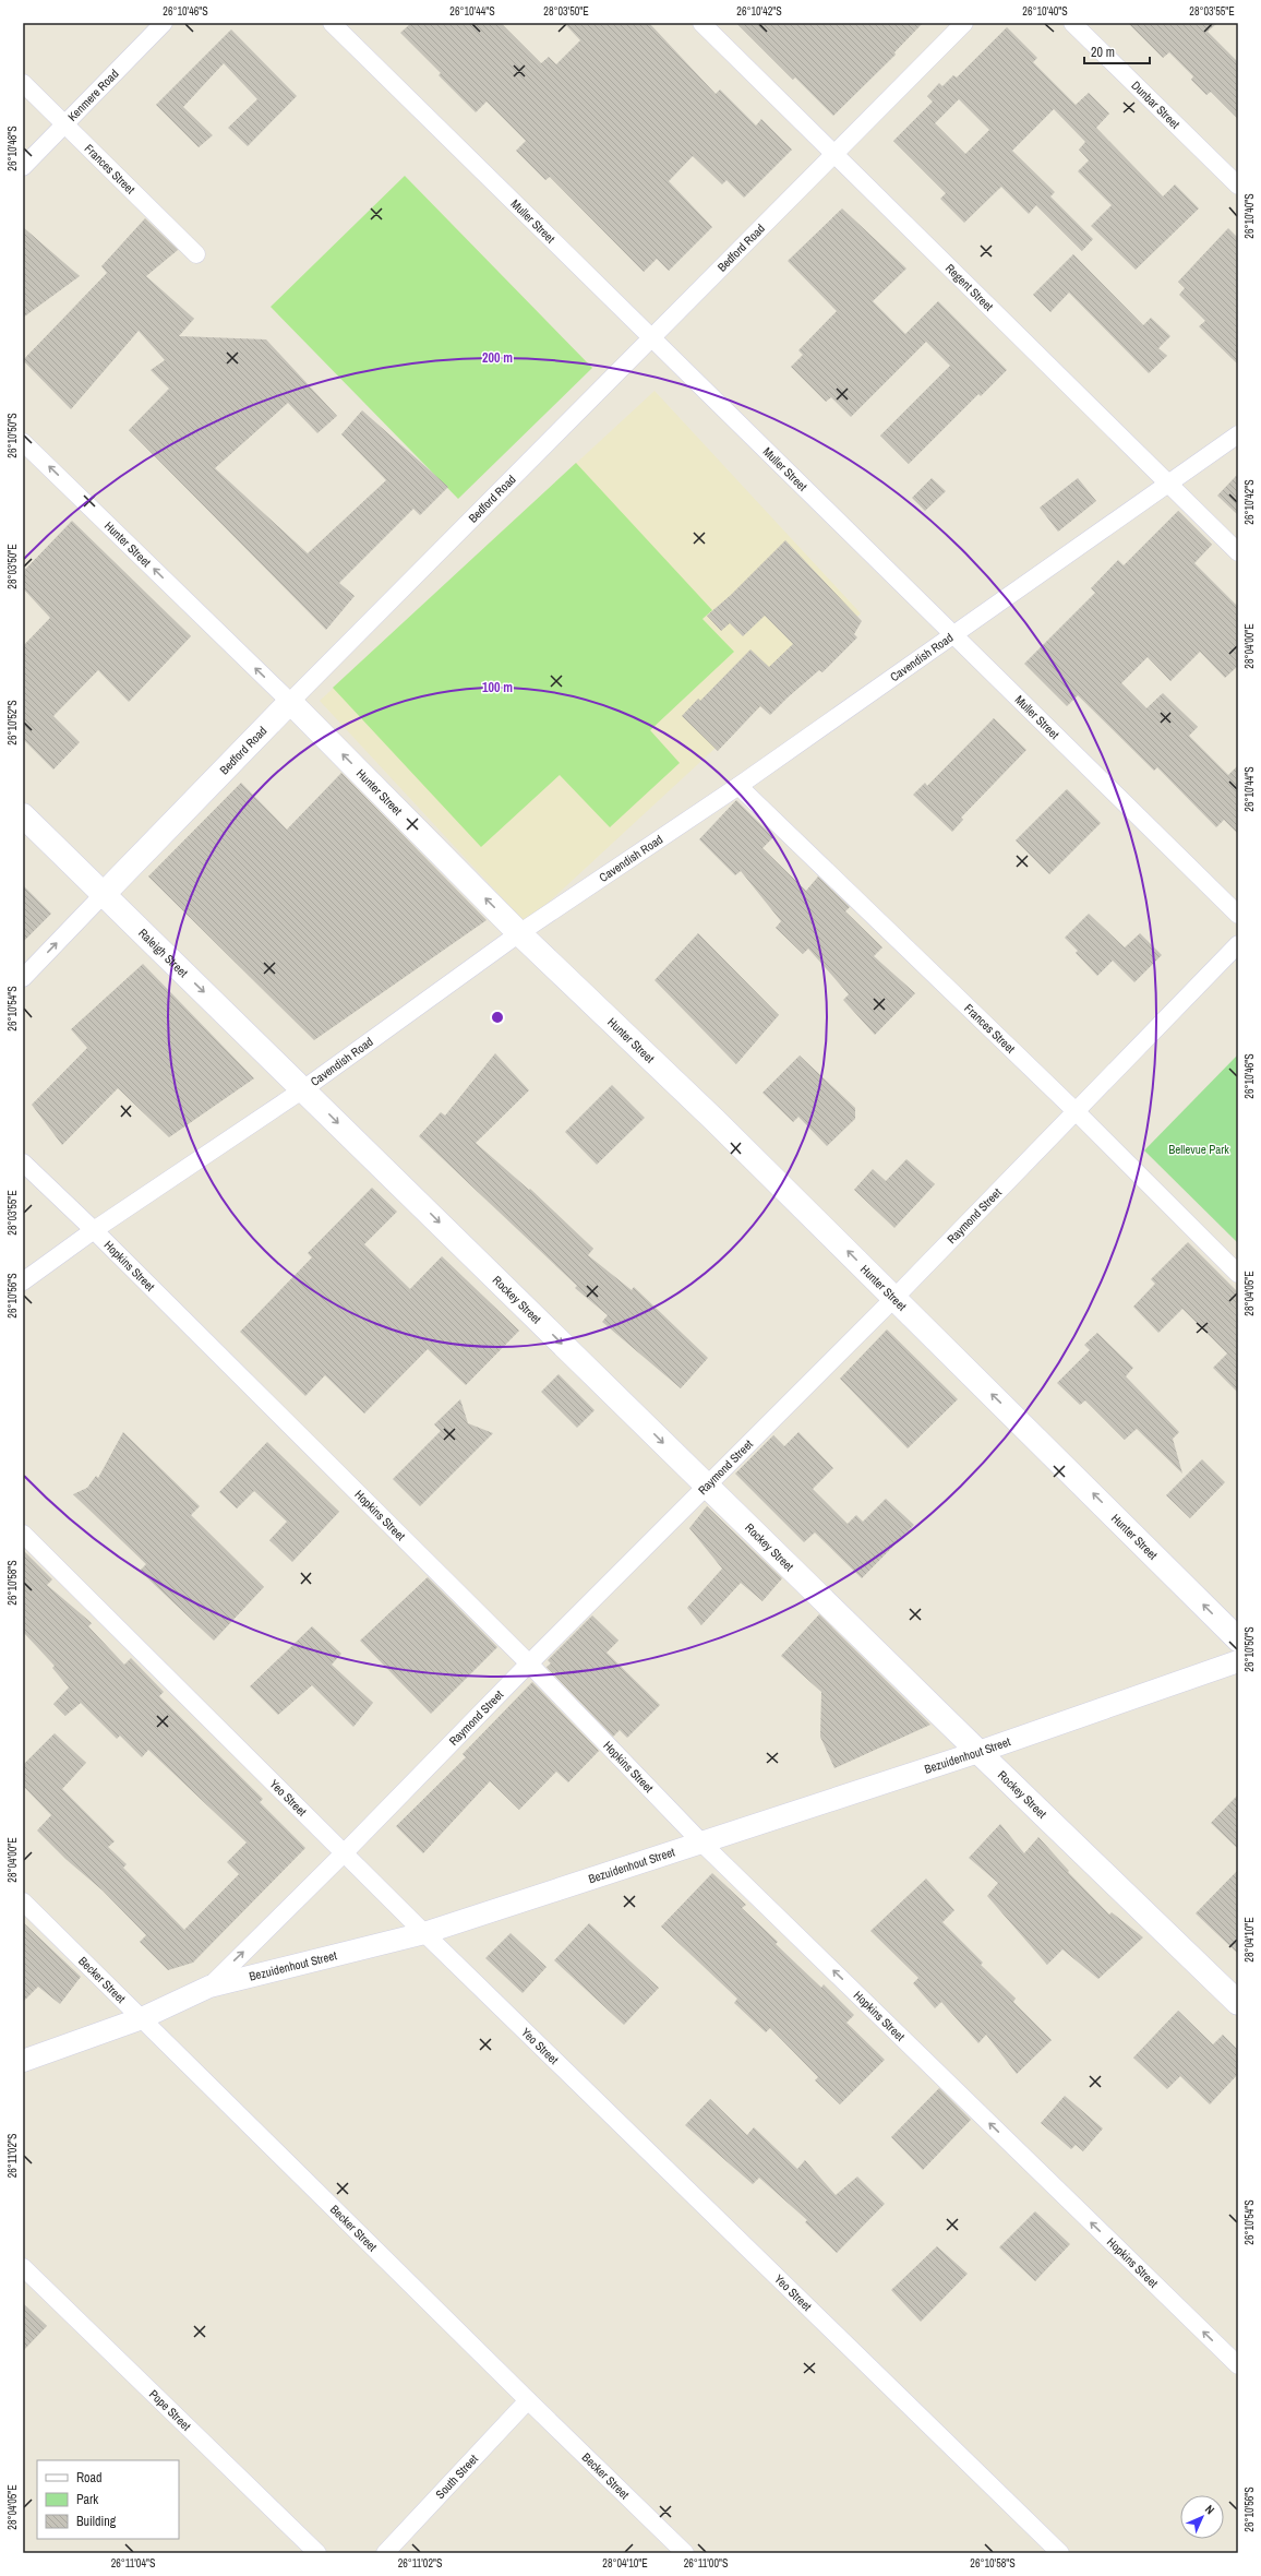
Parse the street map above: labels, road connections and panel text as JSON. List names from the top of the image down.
{
  "streets": {
    "main road": [
      "Bedford Road",
      "Hunter Street",
      "Raleigh Street",
      "Rockey Street"
    ],
    "street": [
      "Kenmere Road",
      "Dunbar Street",
      "Frances Street",
      "Muller Street",
      "Regent Street",
      "Cavendish Road",
      "Raymond Street",
      "Hopkins Street",
      "Bezuidenhout Street",
      "Yeo Street",
      "Becker Street",
      "Pope Street",
      "South Street"
    ]
  },
  "crossings": [
    ["Kenmere Road", "Frances Street"],
    ["Frances Street", "Cavendish Road"],
    ["Frances Street", "Raymond Street"],
    ["Muller Street", "Bedford Road"],
    ["Muller Street", "Cavendish Road"],
    ["Bedford Road", "Regent Street"],
    ["Bedford Road", "Hunter Street"],
    ["Bedford Road", "Raleigh Street"],
    ["Regent Street", "Cavendish Road"],
    ["Hunter Street", "Cavendish Road"],
    ["Hunter Street", "Raymond Street"],
    ["Cavendish Road", "Raleigh Street"],
    ["Cavendish Road", "Hopkins Street"],
    ["Cavendish Road", "Rockey Street"],
    ["Raleigh Street", "Rockey Street"],
    ["Raymond Street", "Hopkins Street"],
    ["Raymond Street", "Rockey Street"],
    ["Raymond Street", "Bezuidenhout Street"],
    ["Raymond Street", "Yeo Street"],
    ["Hopkins Street", "Bezuidenhout Street"],
    ["Rockey Street", "Bezuidenhout Street"],
    ["Bezuidenhout Street", "Yeo Street"],
    ["Bezuidenhout Street", "Becker Street"],
    ["Becker Street", "South Street"]
  ],
  "one_way": [
    "Hunter Street",
    "Raleigh Street",
    "Hopkins Street",
    "Rockey Street"
  ],
  "parks": ["Bellevue Park"],
  "legend": ["Road", "Park", "Building"],
  "scale_bar": "20 m",
  "north": "top right",
  "coordinates": [
    "26°10'46\"S",
    "26°10'44\"S",
    "28°03'50\"E",
    "26°10'42\"S",
    "26°10'40\"S",
    "28°03'55\"E",
    "26°10'48\"S",
    "26°10'50\"S",
    "28°04'00\"E",
    "26°10'52\"S",
    "26°10'54\"S",
    "28°04'05\"E",
    "26°10'56\"S",
    "26°10'58\"S",
    "28°04'10\"E",
    "26°11'02\"S",
    "26°11'04\"S",
    "26°11'00\"S"
  ],
  "rings": ["200 m", "100 m"]
}
